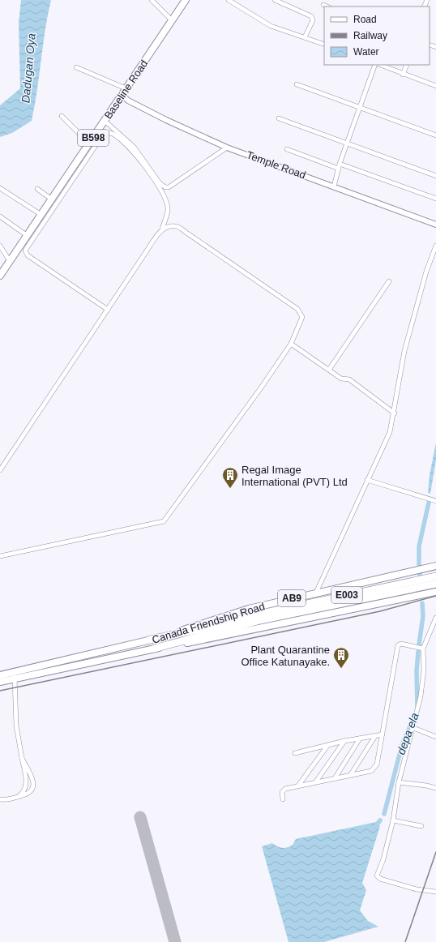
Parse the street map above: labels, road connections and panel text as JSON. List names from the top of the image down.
{
  "streets": {
    "highway": ["E003"],
    "main road": [
      "Baseline Road",
      "B598",
      "AB9",
      "Canada Friendship Road"
    ],
    "street": ["Temple Road"]
  },
  "crossings": [
    ["Baseline Road", "Temple Road"],
    ["E003", "Canada Friendship Road"]
  ],
  "water": ["Dadugan Oya", "depa ela"],
  "places": {
    "building": ["Regal Image International (PVT) Ltd", "Plant Quarantine Office Katunayake."]
  },
  "legend": ["Road", "Railway", "Water"]
}
